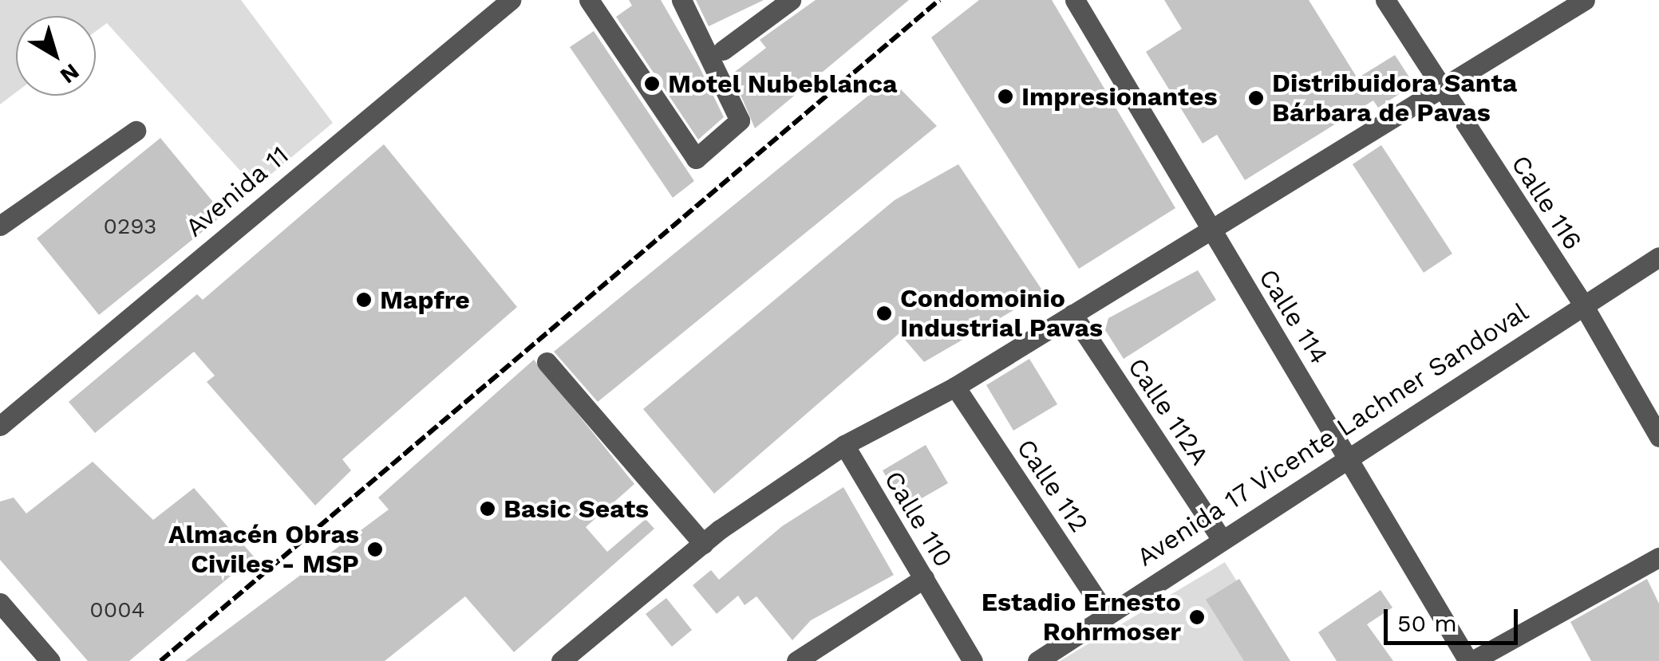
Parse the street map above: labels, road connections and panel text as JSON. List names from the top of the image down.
{
  "streets": {
    "street": [
      "Avenida 11",
      "Calle 116",
      "Calle 114",
      "Calle 112A",
      "Avenida 17 Vicente Lachner Sandoval",
      "Calle 112",
      "Calle 110"
    ]
  },
  "crossings": [
    ["Calle 116", "Avenida 17 Vicente Lachner Sandoval"],
    ["Calle 114", "Avenida 17 Vicente Lachner Sandoval"],
    ["Calle 112A", "Avenida 17 Vicente Lachner Sandoval"],
    ["Avenida 17 Vicente Lachner Sandoval", "Calle 112"]
  ],
  "places": [
    "Motel Nubeblanca",
    "Impresionantes",
    "Distribuidora Santa Bárbara de Pavas",
    "Mapfre",
    "Condomoinio Industrial Pavas",
    "Basic Seats",
    "Almacén Obras Civiles - MSP",
    "Estadio Ernesto Rohrmoser"
  ],
  "house_numbers": ["0293", "0004"],
  "scale_bar": "50 m",
  "north": "bottom right"
}
